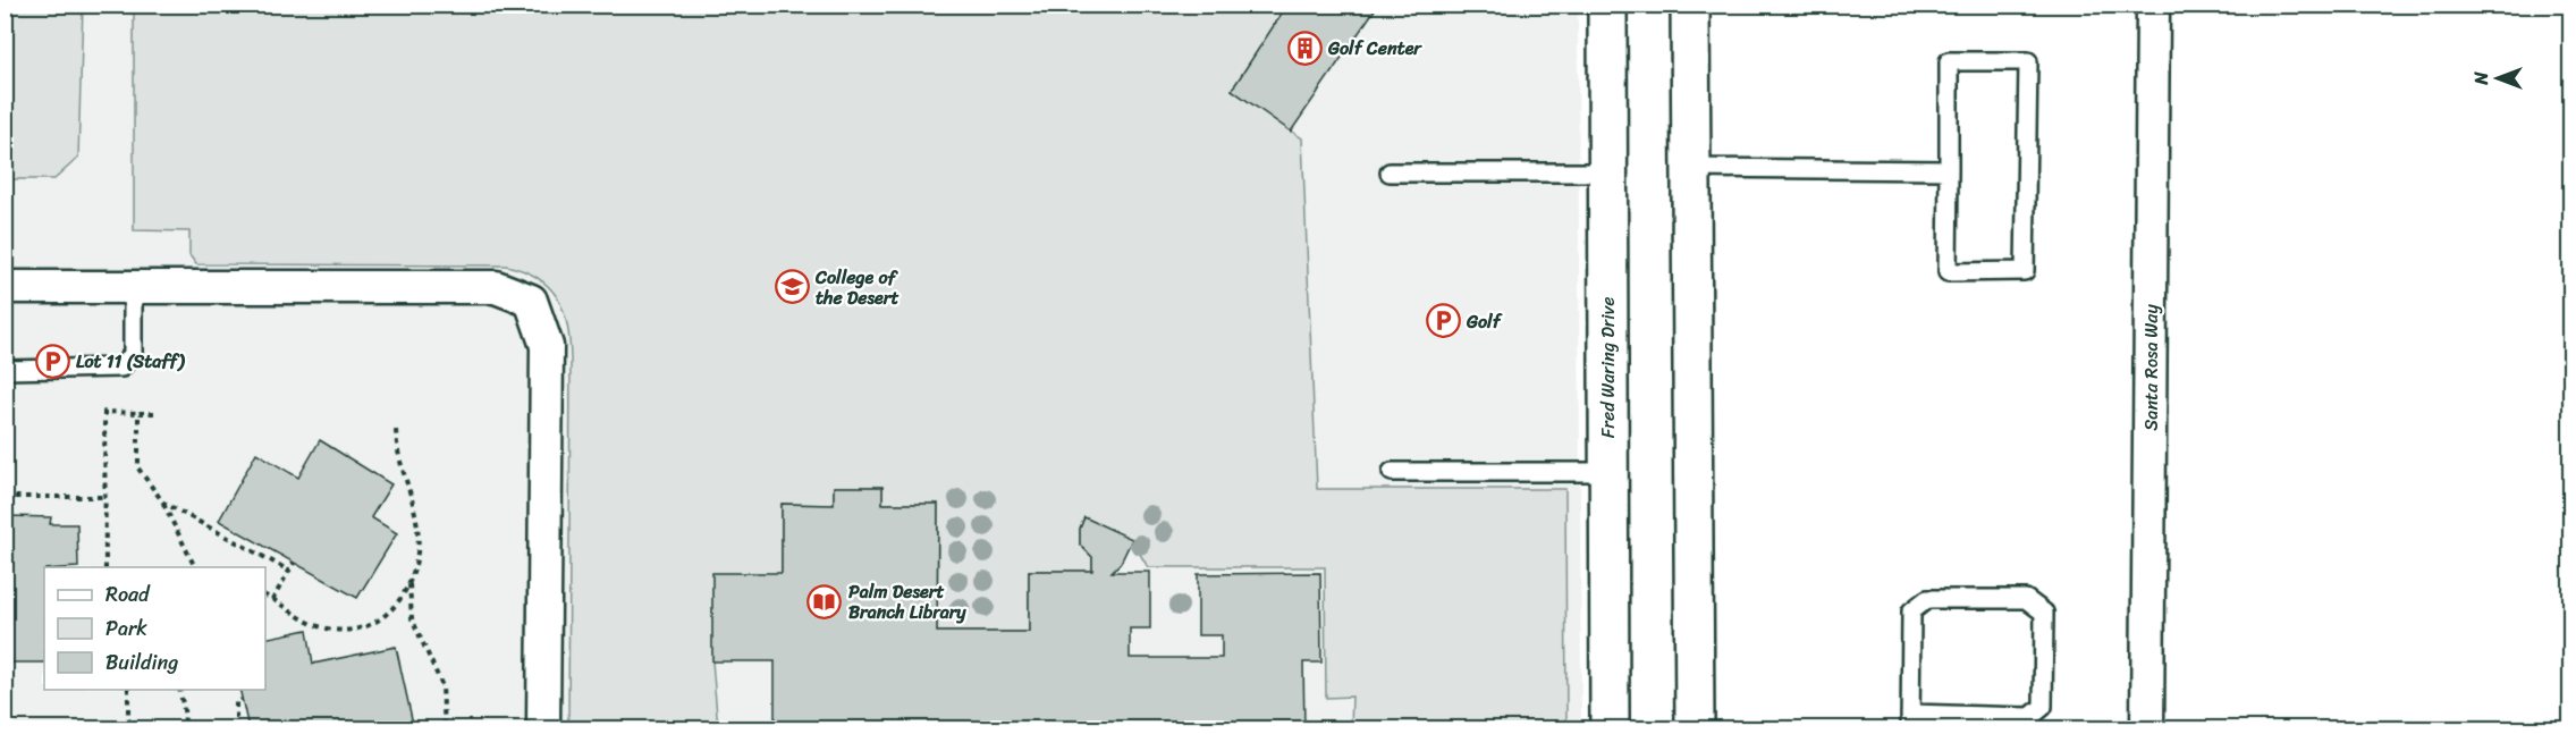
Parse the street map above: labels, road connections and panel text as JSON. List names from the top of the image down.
{
  "streets": {
    "main road": ["Fred Waring Drive"],
    "street": ["Santa Rosa Way"]
  },
  "places": {
    "building": ["Golf Center"],
    "school or university": ["College of the Desert"],
    "parking": ["Golf", "Lot 11 (Staff)"],
    "library": ["Palm Desert Branch Library"]
  },
  "legend": ["Road", "Park", "Building"],
  "north": "left"
}
